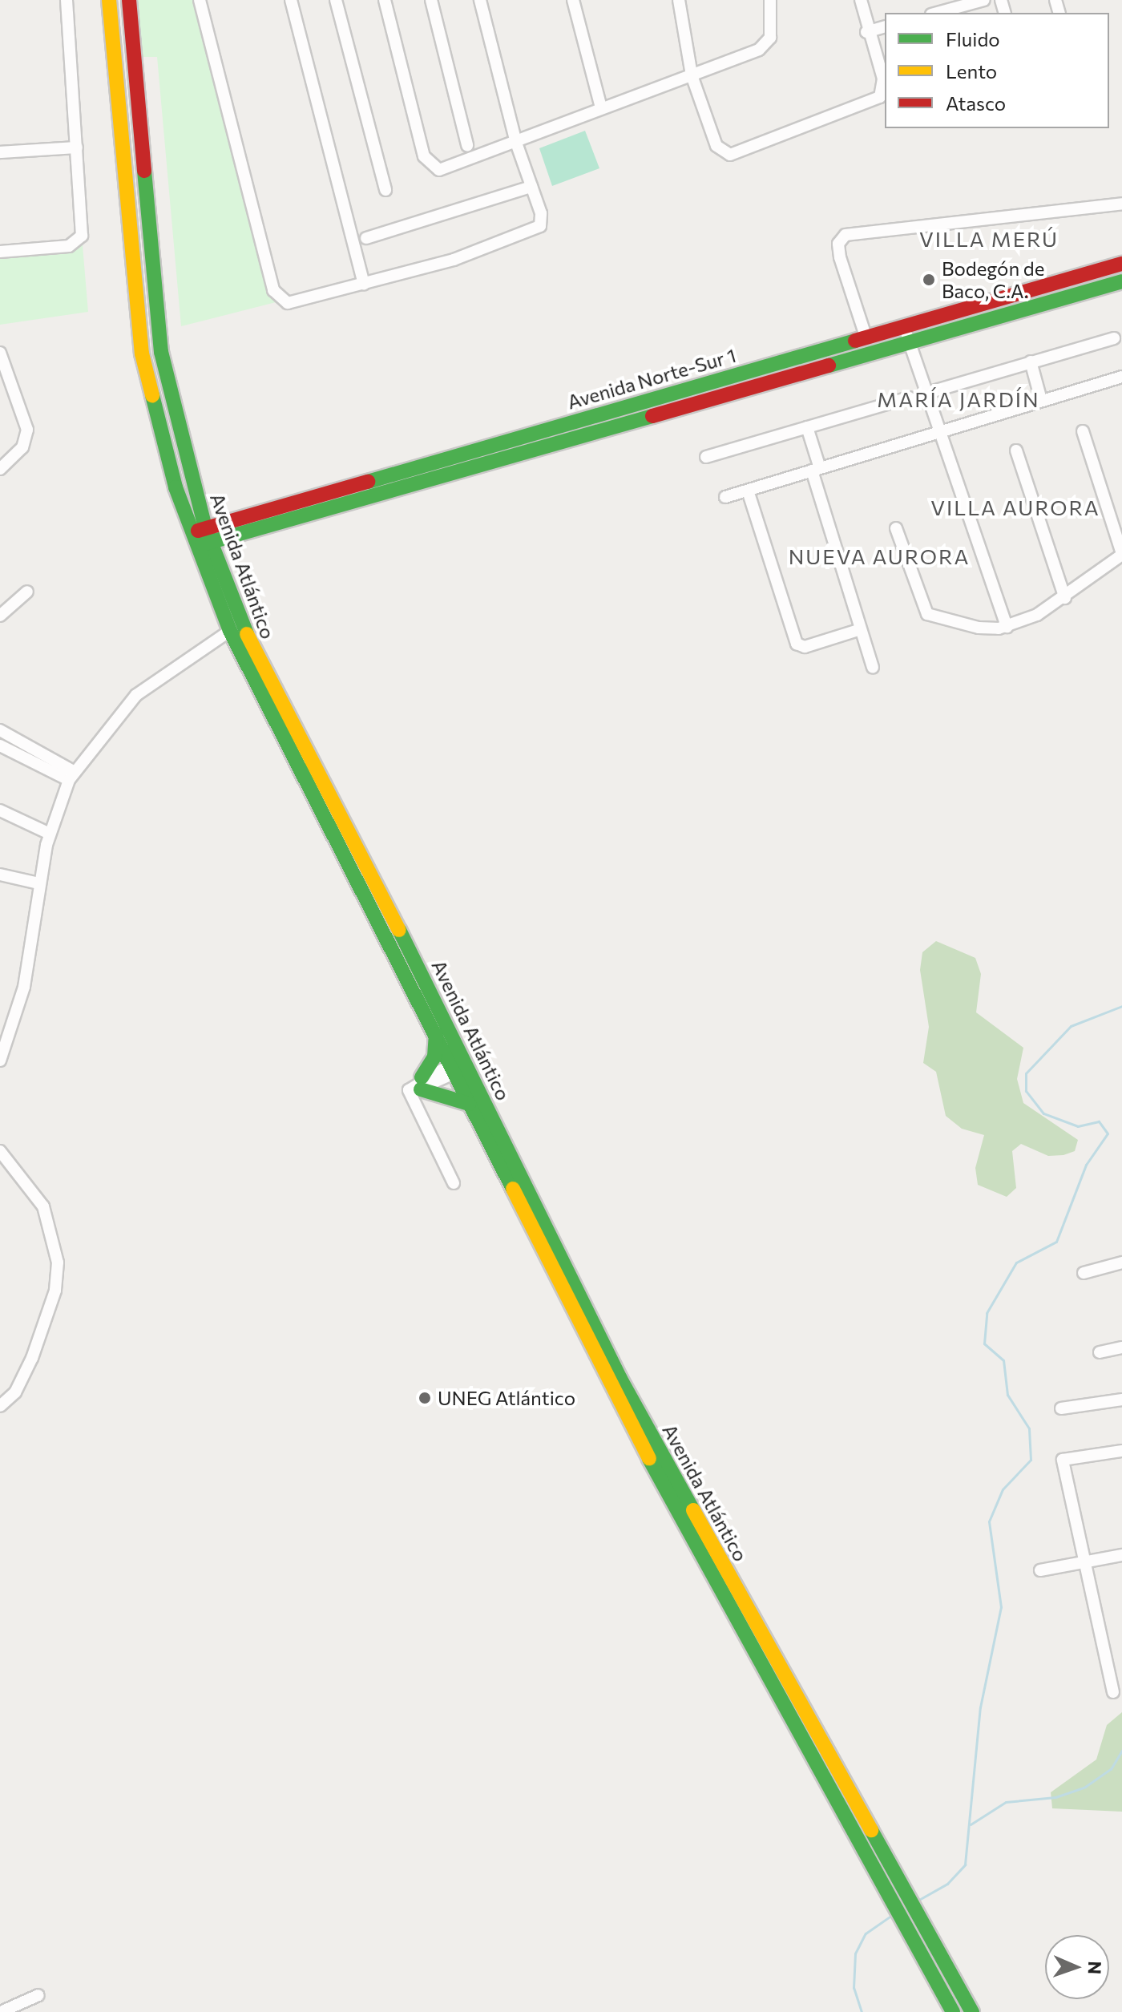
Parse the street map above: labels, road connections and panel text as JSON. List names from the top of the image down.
{
  "streets": {
    "main road": ["Avenida Norte-Sur 1", "Avenida Atlántico"]
  },
  "crossings": [
    ["Avenida Norte-Sur 1", "Avenida Atlántico"]
  ],
  "districts": [
    "VILLA MERÚ",
    "MARÍA JARDÍN",
    "VILLA AURORA",
    "NUEVA AURORA"
  ],
  "places": ["Bodegón de Baco, C.A.", "UNEG Atlántico"],
  "legend": ["Fluido", "Lento", "Atasco"],
  "north": "right"
}
